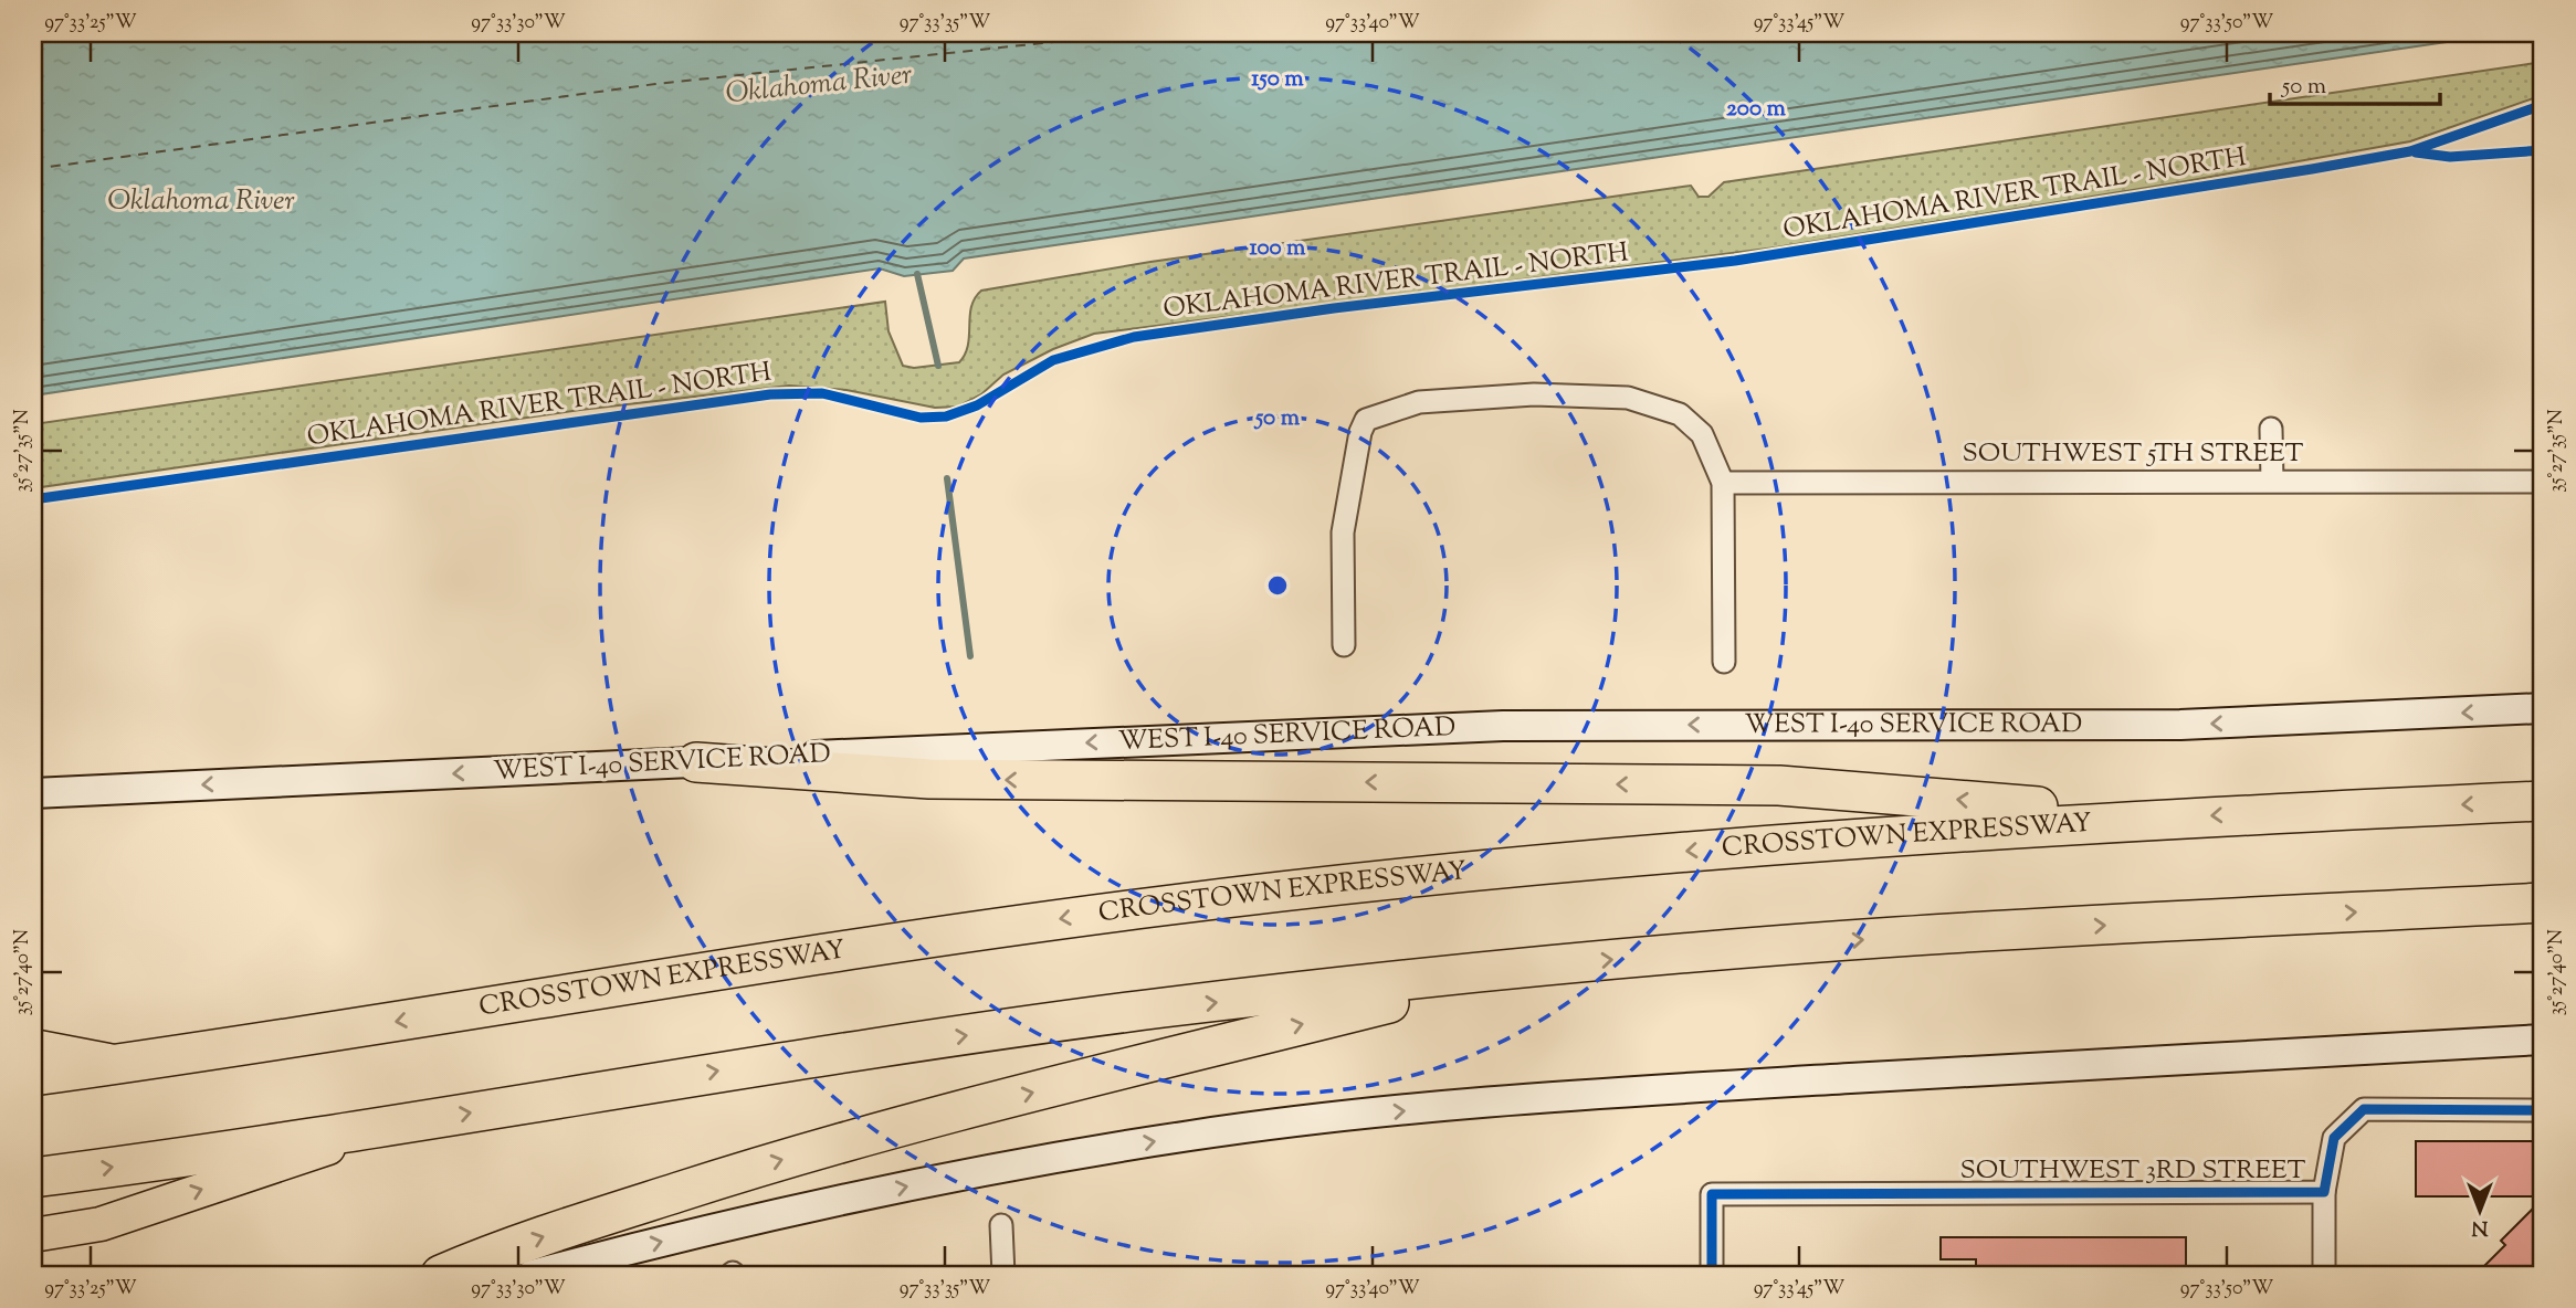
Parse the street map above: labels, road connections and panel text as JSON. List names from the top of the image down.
{
  "streets": {
    "highway": ["CROSSTOWN EXPRESSWAY"],
    "main road": ["WEST I-40 SERVICE ROAD"],
    "street": ["SOUTHWEST 5TH STREET", "SOUTHWEST 3RD STREET"],
    "cycle path": ["OKLAHOMA RIVER TRAIL - NORTH"]
  },
  "one_way": ["WEST I-40 SERVICE ROAD"],
  "water": ["Oklahoma River"],
  "scale_bar": "50 m",
  "north": "bottom",
  "coordinates": [
    "97°33'25\"W",
    "97°33'30\"W",
    "97°33'35\"W",
    "97°33'40\"W",
    "97°33'45\"W",
    "97°33'50\"W",
    "35°27'35\"N",
    "35°27'40\"N"
  ],
  "rings": [
    "150 m",
    "200 m",
    "100 m",
    "50 m"
  ]
}
